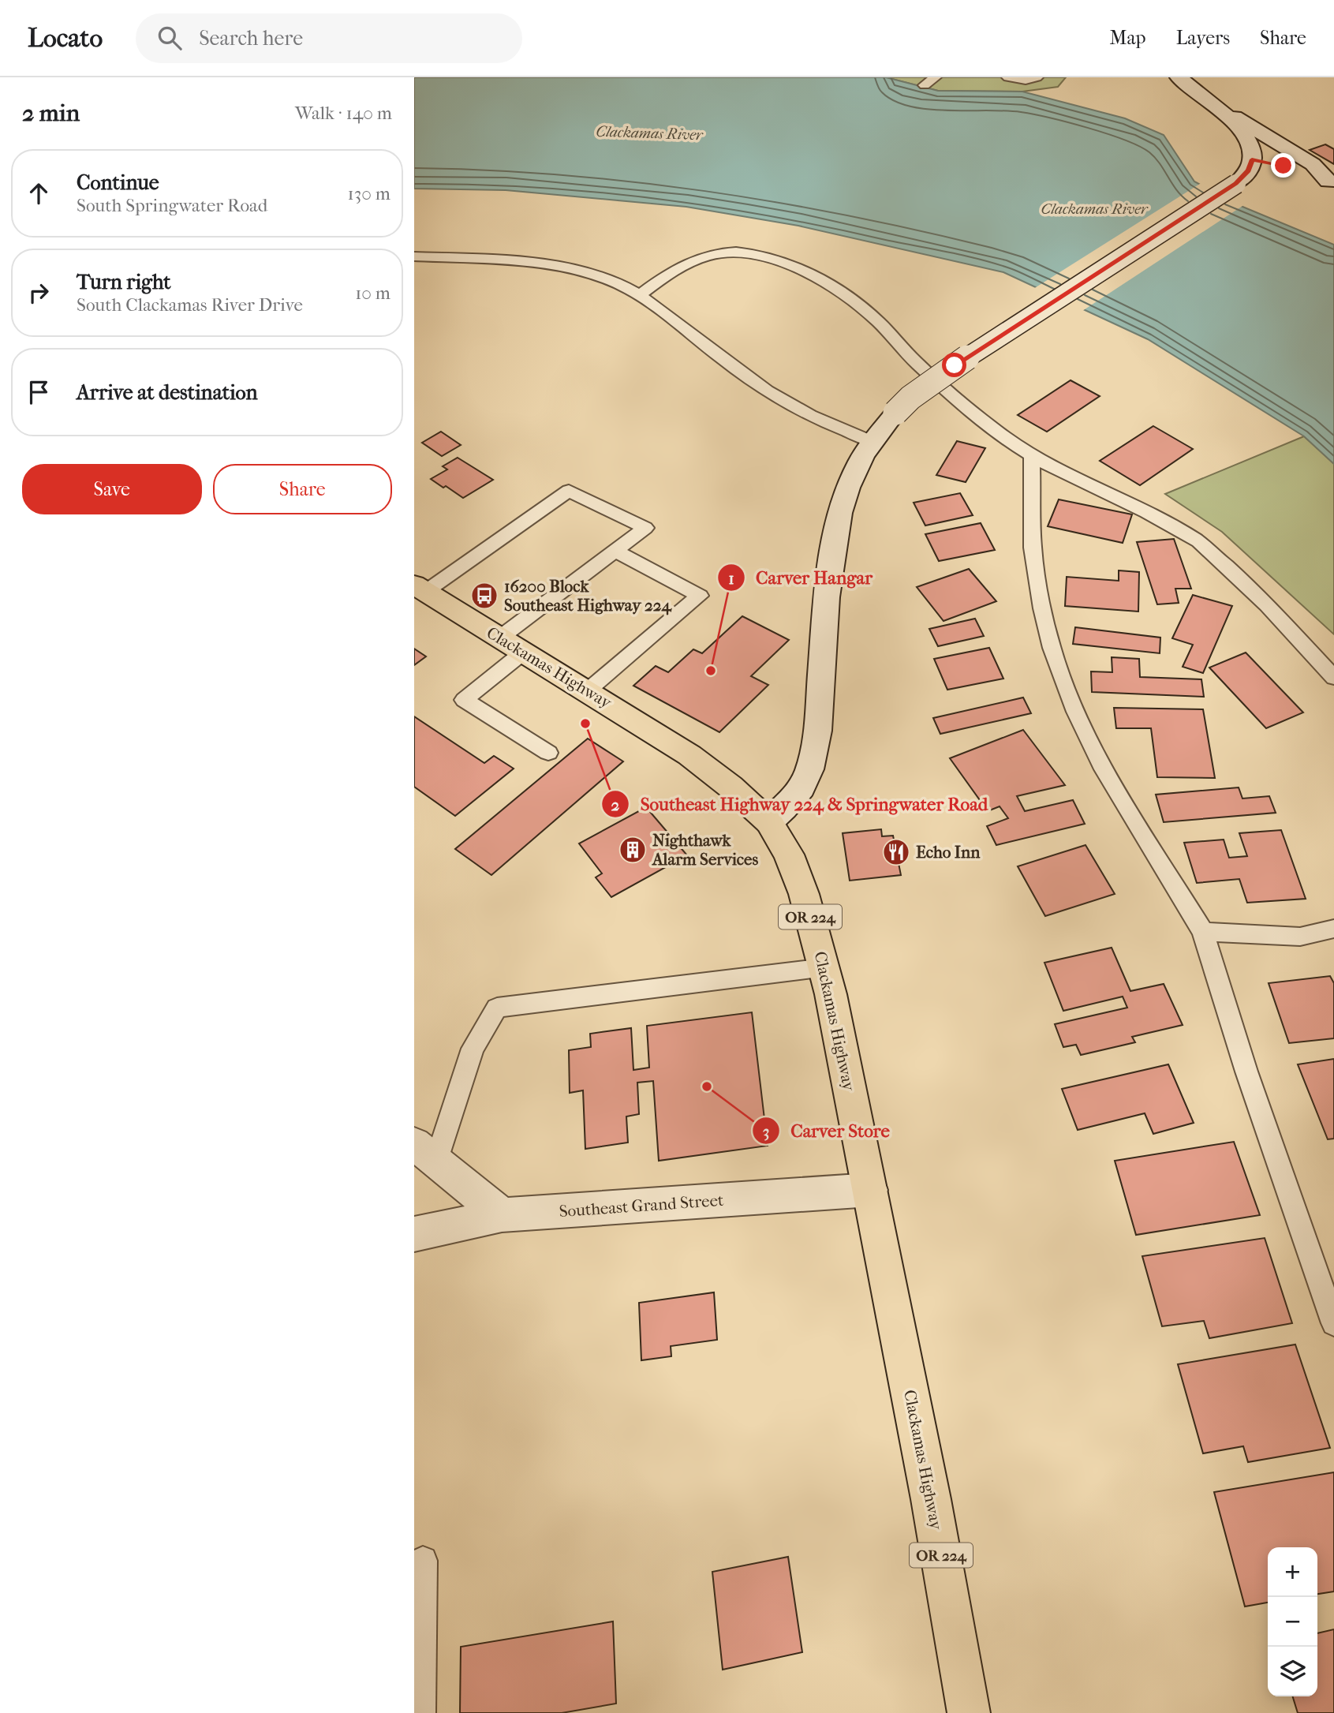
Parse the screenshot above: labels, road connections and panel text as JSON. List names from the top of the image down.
{
  "streets": {
    "main road": ["Clackamas Highway", "OR 224", "Southeast Grand Street"]
  },
  "crossings": [
    ["Clackamas Highway", "Southeast Grand Street"]
  ],
  "water": ["Clackamas River"],
  "places": {
    "bus stop": ["16200 Block Southeast Highway 224"],
    "other": ["Carver Hangar", "Southeast Highway 224 & Springwater Road", "Carver Store"],
    "building": ["Nighthawk Alarm Services"],
    "restaurant": ["Echo Inn"]
  },
  "page": {
    "header": "Locato",
    "search": "Search here",
    "nav": ["Map", "Layers", "Share"],
    "heading": ["2 min", "Walk · 140 m"],
    "list": [
      ["Continue", "South Springwater Road", "130 m"],
      ["Turn right", "South Clackamas River Drive", "10 m"],
      "Arrive at destination"
    ],
    "buttons": ["Save", "Share"],
    "map_buttons": ["+", "−"]
  }
}
